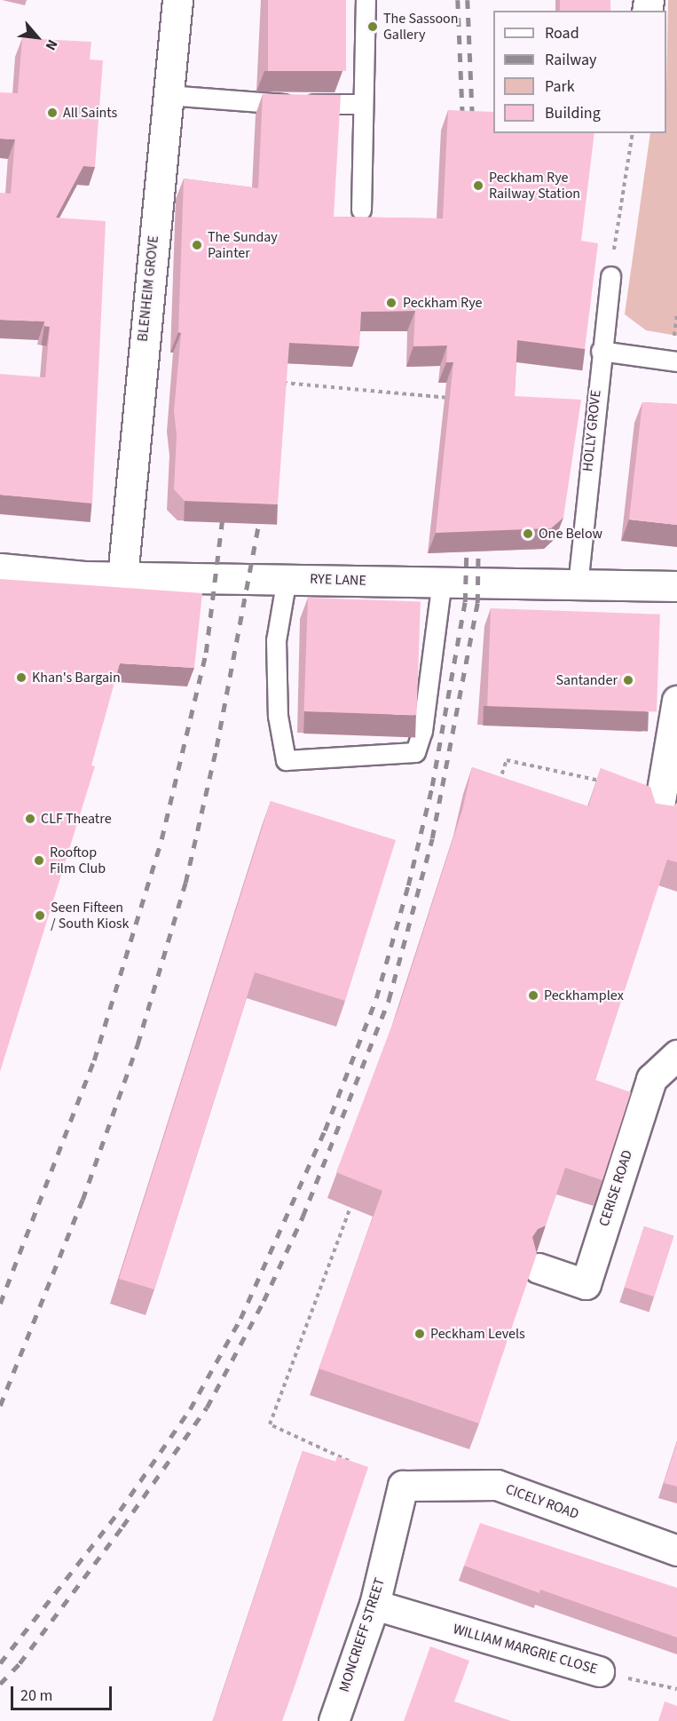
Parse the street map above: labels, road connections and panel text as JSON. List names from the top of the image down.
{
  "streets": {
    "street": [
      "BLENHEIM GROVE",
      "RYE LANE",
      "CERISE ROAD",
      "CICELY ROAD",
      "MONCRIEFF STREET",
      "WILLIAM MARGRIE CLOSE"
    ],
    "lane": ["HOLLY GROVE"]
  },
  "crossings": [
    ["BLENHEIM GROVE", "RYE LANE"],
    ["HOLLY GROVE", "RYE LANE"],
    ["CICELY ROAD", "MONCRIEFF STREET"],
    ["MONCRIEFF STREET", "WILLIAM MARGRIE CLOSE"]
  ],
  "places": [
    "The Sassoon Gallery",
    "All Saints",
    "Peckham Rye Railway Station",
    "The Sunday Painter",
    "Peckham Rye",
    "One Below",
    "Khan's Bargain",
    "Santander",
    "CLF Theatre",
    "Rooftop Film Club",
    "Seen Fifteen / South Kiosk",
    "Peckhamplex",
    "Peckham Levels"
  ],
  "legend": [
    "Road",
    "Railway",
    "Park",
    "Building"
  ],
  "scale_bar": "20 m",
  "north": "bottom right"
}
